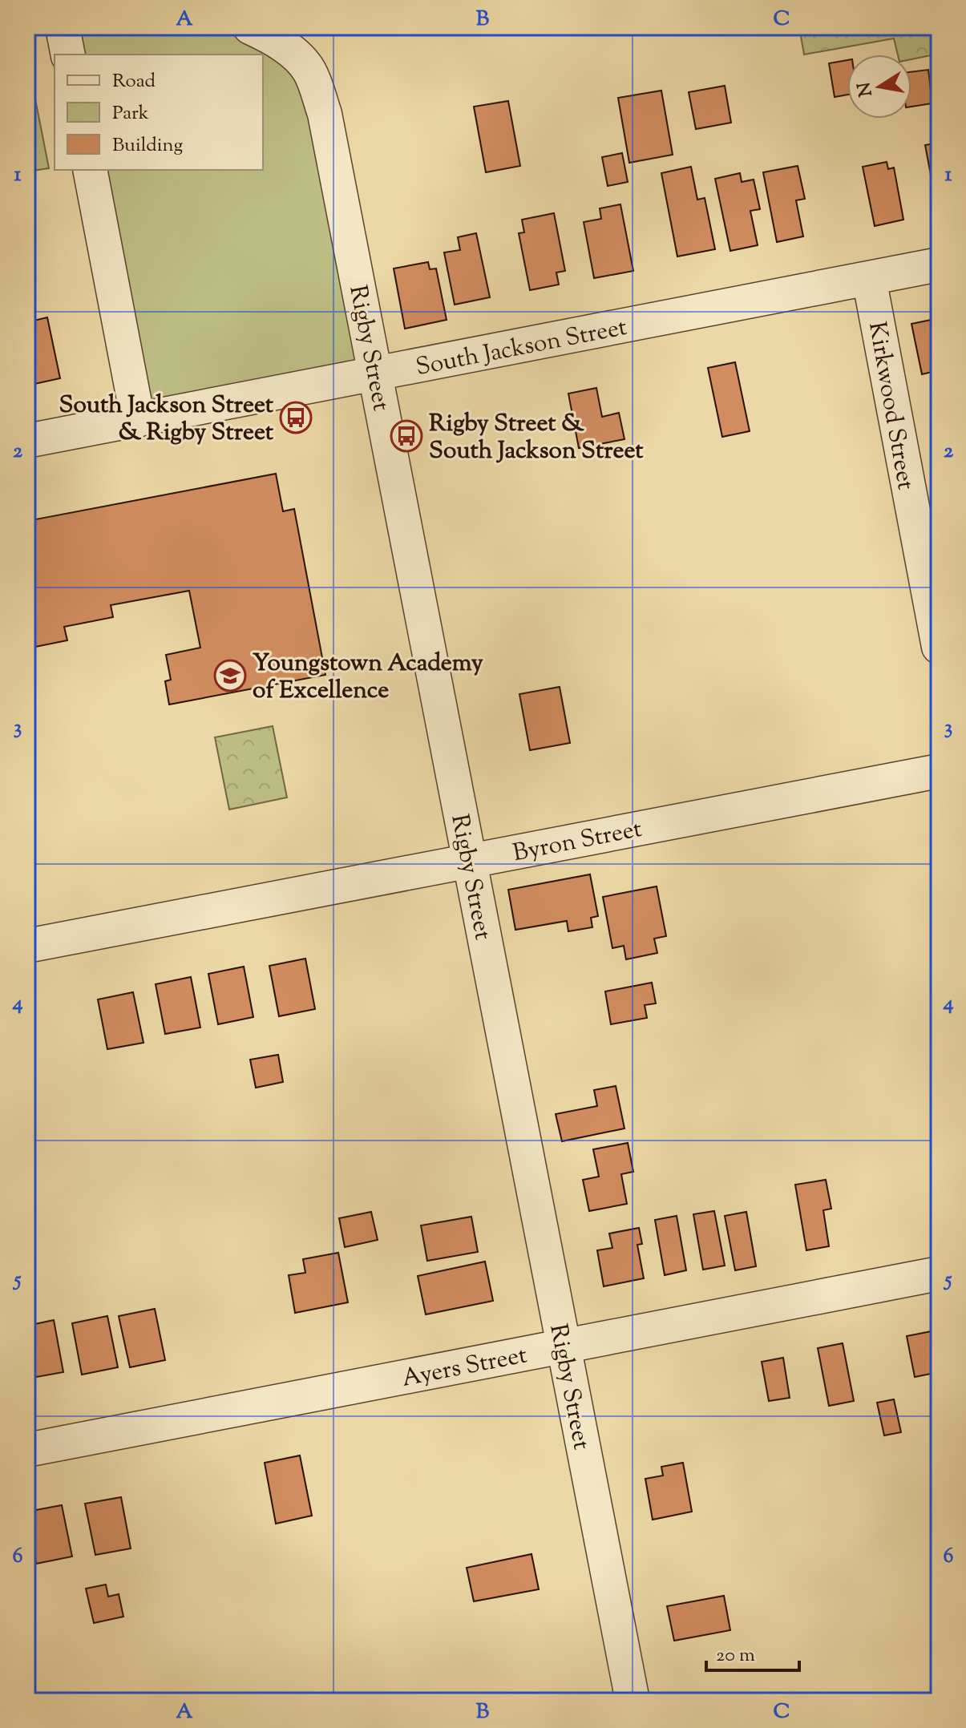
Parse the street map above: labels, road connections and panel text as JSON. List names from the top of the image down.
{
  "streets": {
    "street": [
      "South Jackson Street",
      "Rigby Street",
      "Kirkwood Street",
      "Byron Street",
      "Ayers Street"
    ]
  },
  "crossings": [
    ["South Jackson Street", "Rigby Street"],
    ["South Jackson Street", "Kirkwood Street"],
    ["Rigby Street", "Byron Street"],
    ["Rigby Street", "Ayers Street"]
  ],
  "places": {
    "bus stop": ["South Jackson Street & Rigby Street", "Rigby Street & South Jackson Street"],
    "school or university": ["Youngstown Academy of Excellence"]
  },
  "legend": ["Road", "Park", "Building"],
  "scale_bar": "20 m",
  "north": "left",
  "grid": {
    "columns": ["A", "B", "C"],
    "rows": [
      "1",
      "2",
      "3",
      "4",
      "5",
      "6"
    ]
  }
}
